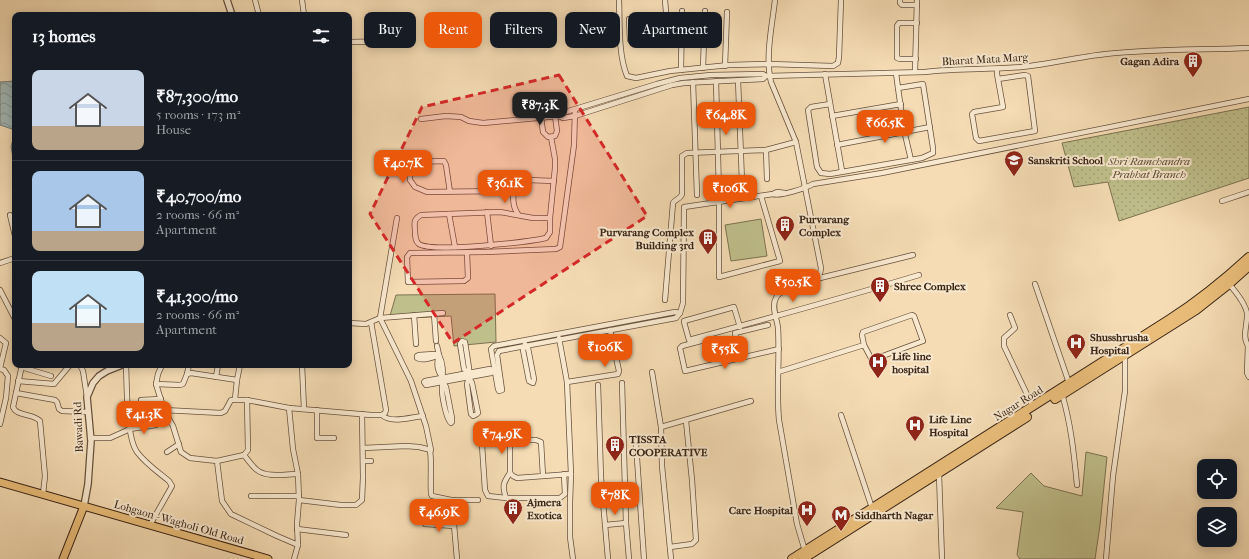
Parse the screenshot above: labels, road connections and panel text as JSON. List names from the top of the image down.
{
  "streets": {
    "highway": ["Nagar Road"],
    "main road": ["Lohgaon - Wagholi Old Road"],
    "street": ["Bharat Mata Marg", "Bawadi Rd"]
  },
  "crossings": [
    ["Bawadi Rd", "Lohgaon - Wagholi Old Road"]
  ],
  "parks": ["Shri Ramchandra Prabhat Branch"],
  "places": {
    "building": [
      "Gagan Adira",
      "Purvarang Complex",
      "Purvarang Complex Building 3rd",
      "Shree Complex",
      "TISSTA COOPERATIVE",
      "Ajmera Exotica"
    ],
    "school or university": ["Sanskriti School"],
    "hospital": [
      "Shusshrusha Hospital",
      "Life line hospital",
      "Life Line Hospital",
      "Care Hospital"
    ],
    "metro station": ["Siddharth Nagar"]
  },
  "page": {
    "chip": [
      "Buy",
      "Rent",
      "Filters",
      "New",
      "Apartment"
    ],
    "heading": "13 homes",
    "list": [
      {
        "name": "₹87,300/mo",
        "note": "5 rooms · 173 m² · House"
      },
      {
        "name": "₹40,700/mo",
        "note": "2 rooms · 66 m² · Apartment"
      },
      {
        "name": "₹41,300/mo",
        "note": "2 rooms · 66 m² · Apartment"
      }
    ],
    "price": [
      "₹87.3K",
      "₹64.8K",
      "₹66.5K",
      "₹40.7K",
      "₹36.1K",
      "₹106K",
      "₹50.5K",
      "₹106K",
      "₹55K",
      "₹41.3K",
      "₹74.9K",
      "₹78K",
      "₹46.9K"
    ]
  }
}
